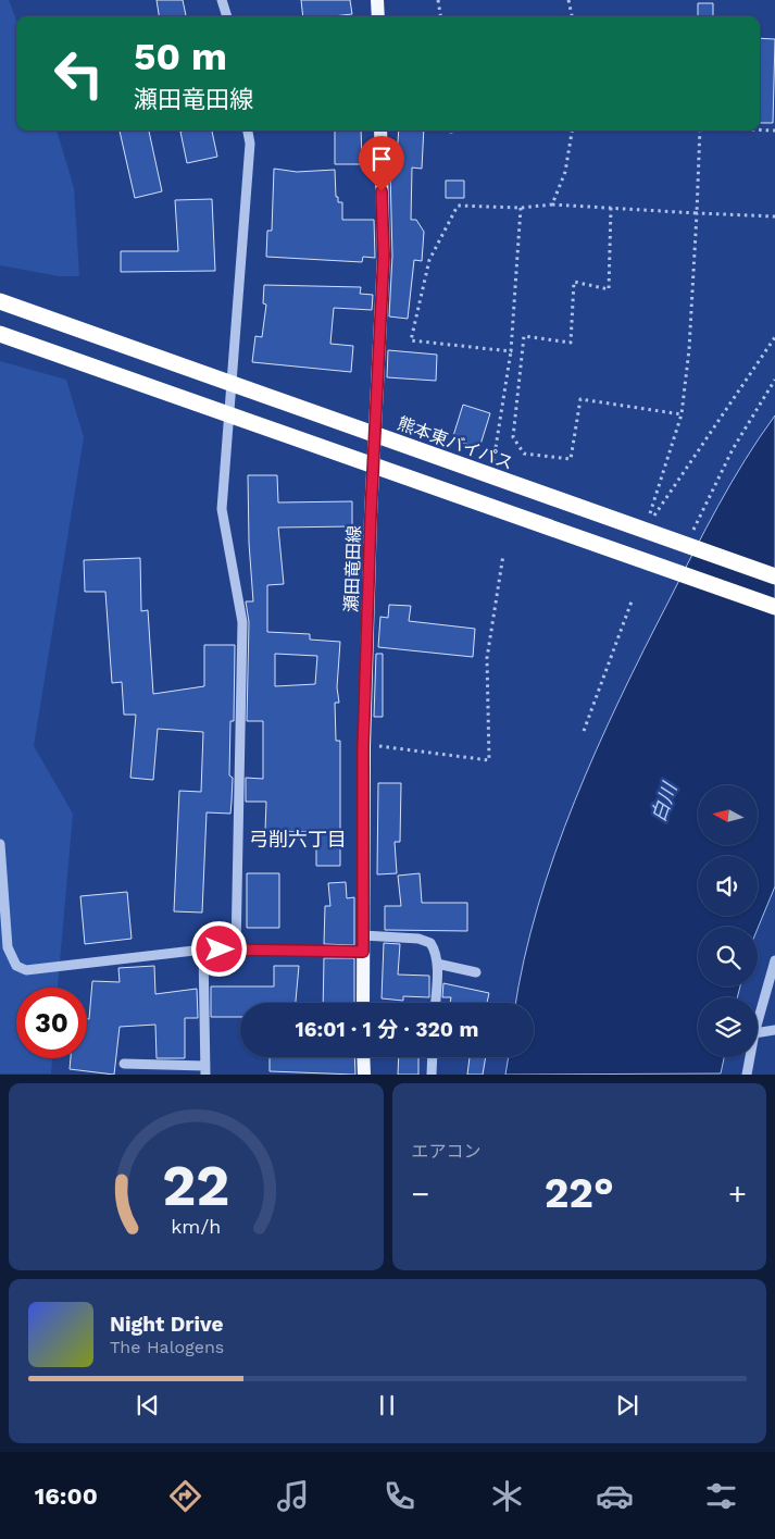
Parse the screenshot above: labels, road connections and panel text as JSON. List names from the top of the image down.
{
  "streets": {
    "highway": ["熊本東バイパス"],
    "main road": ["瀬田竜田線"]
  },
  "districts": ["弓削六丁目"],
  "water": ["白川"],
  "north": "left",
  "page": {
    "turn": ["50 m", "瀬田竜田線"],
    "limit": "30",
    "trip": "16:01 · 1 分 · 320 m",
    "tile": "エアコン",
    "heat": ["−", "22°", "+"],
    "song": ["Night Drive", "The Halogens"],
    "tabs": "16:00",
    "gauge": ["22", "km/h"]
  }
}
